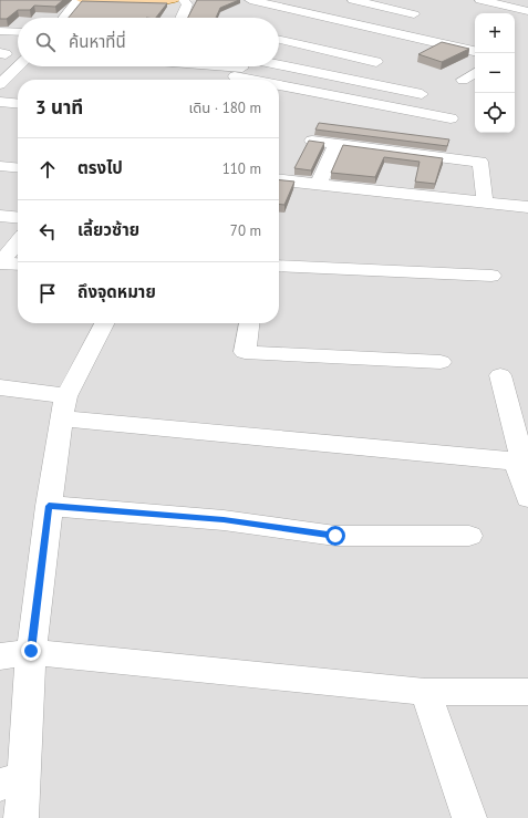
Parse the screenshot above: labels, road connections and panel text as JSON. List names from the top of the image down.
{
  "page": {
    "map_buttons": ["+", "−"],
    "search": "ค้นหาที่นี่",
    "heading": ["3 นาที", "เดิน · 180 m"],
    "list": [
      ["ตรงไป", "110 m"],
      ["เลี้ยวซ้าย", "70 m"],
      "ถึงจุดหมาย"
    ]
  }
}
